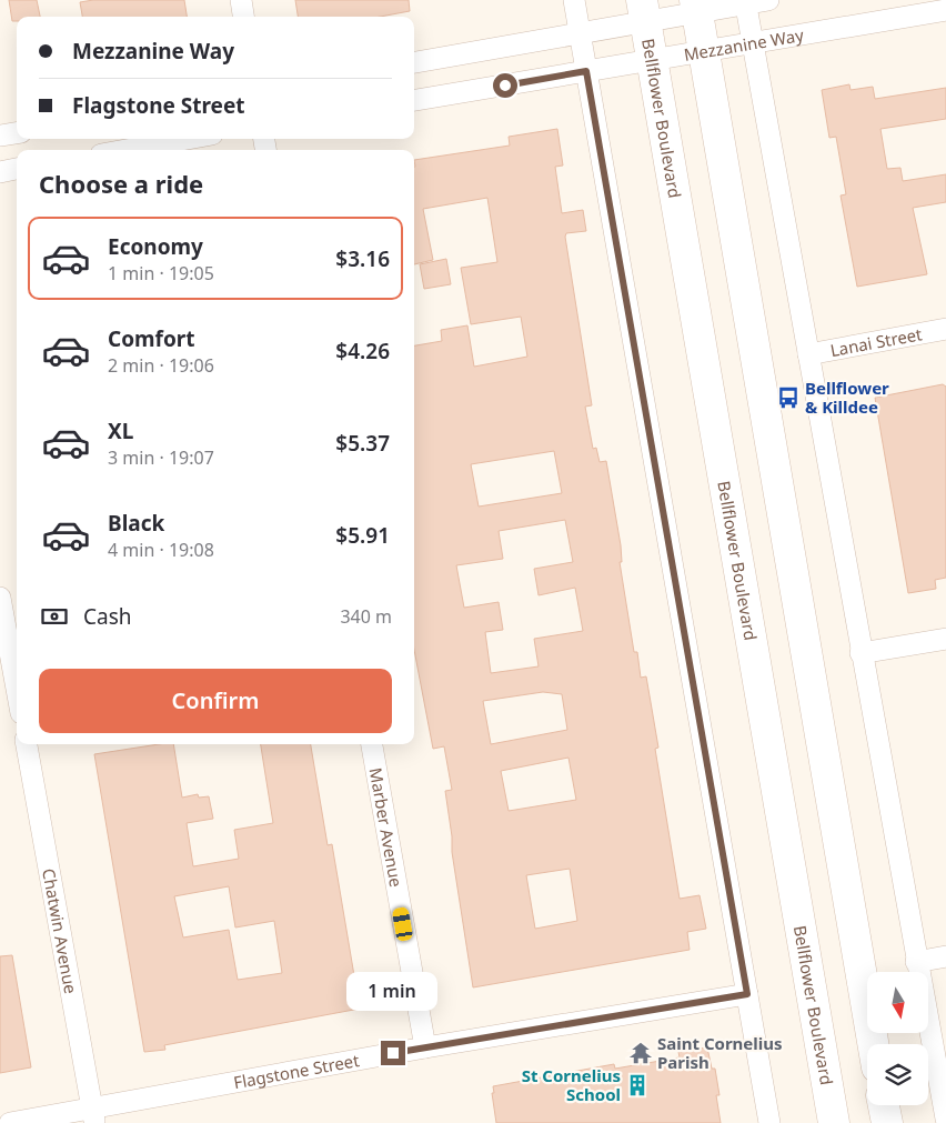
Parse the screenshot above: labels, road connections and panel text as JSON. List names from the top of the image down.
{
  "streets": {
    "main road": ["Bellflower Boulevard"],
    "street": [
      "Mezzanine Way",
      "Lanai Street",
      "Marber Avenue",
      "Chatwin Avenue",
      "Flagstone Street"
    ]
  },
  "crossings": [
    ["Mezzanine Way", "Bellflower Boulevard"],
    ["Marber Avenue", "Flagstone Street"],
    ["Chatwin Avenue", "Flagstone Street"]
  ],
  "places": {
    "bus stop": ["Bellflower & Killdee"],
    "temple": ["Saint Cornelius Parish"],
    "building": ["St Cornelius School"]
  },
  "north": "bottom",
  "page": {
    "banner": ["Mezzanine Way", "Flagstone Street"],
    "heading": "Choose a ride",
    "list": [
      {
        "name": "Economy",
        "note": "1 min · 19:05",
        "value": "$3.16"
      },
      {
        "name": "Comfort",
        "note": "2 min · 19:06",
        "value": "$4.26"
      },
      {
        "name": "XL",
        "note": "3 min · 19:07",
        "value": "$5.37"
      },
      {
        "name": "Black",
        "note": "4 min · 19:08",
        "value": "$5.91"
      }
    ],
    "pay": ["Cash", "340 m"],
    "buttons": "Confirm",
    "bubble": "1 min"
  }
}
